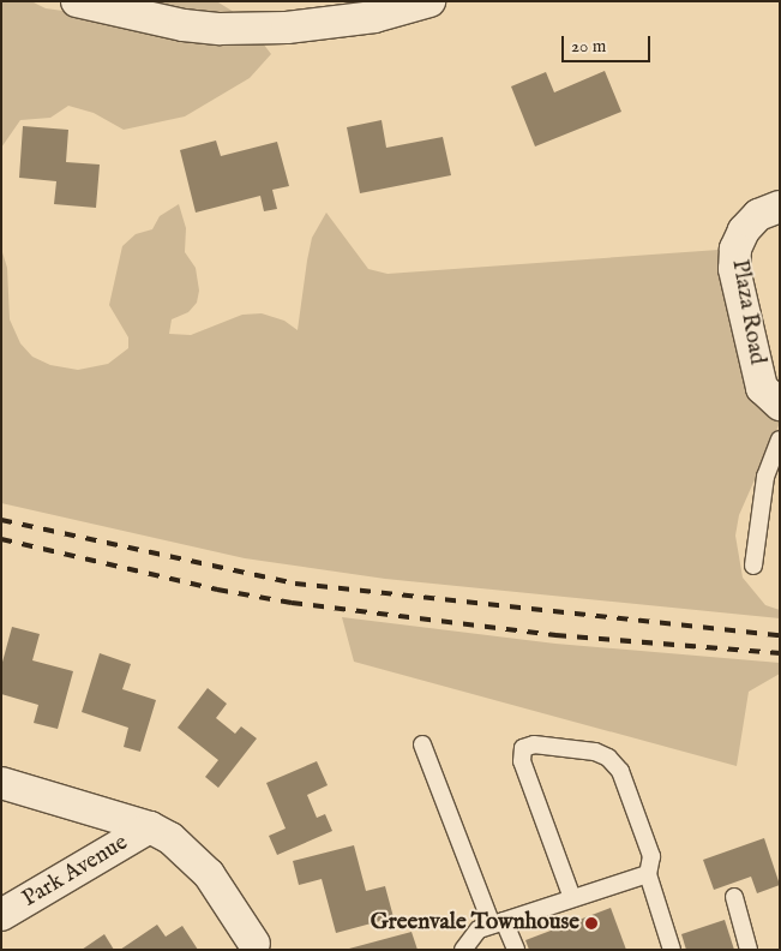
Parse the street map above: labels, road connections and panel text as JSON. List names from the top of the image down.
{
  "streets": {
    "street": ["Plaza Road", "Park Avenue"]
  },
  "places": ["Greenvale Townhouse"],
  "scale_bar": "20 m"
}
